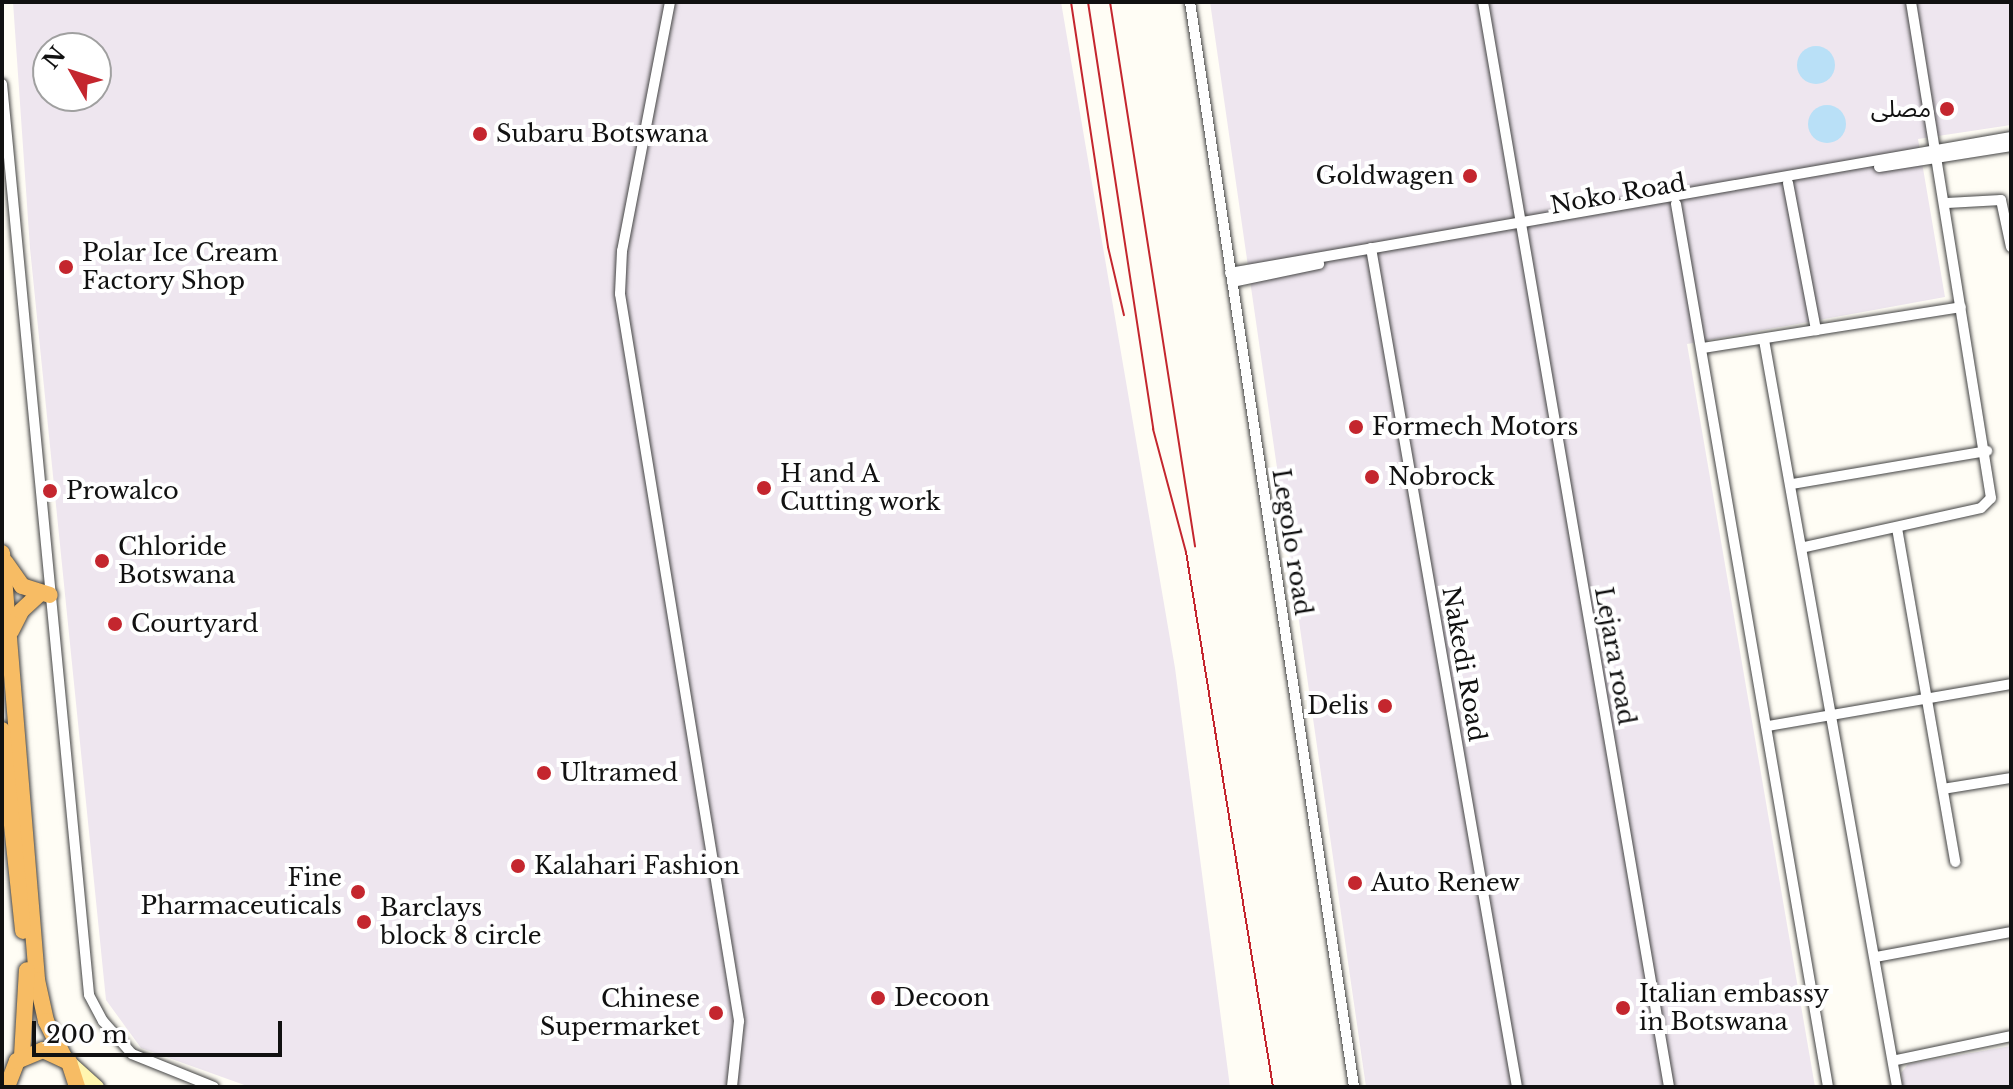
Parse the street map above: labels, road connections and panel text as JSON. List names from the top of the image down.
{
  "streets": {
    "street": [
      "Noko Road",
      "Legolo road",
      "Lejara road",
      "Nakedi Road"
    ]
  },
  "crossings": [
    ["Noko Road", "Legolo road"],
    ["Noko Road", "Lejara road"],
    ["Noko Road", "Nakedi Road"]
  ],
  "places": [
    "مصلى",
    "Subaru Botswana",
    "Goldwagen",
    "Polar Ice Cream Factory Shop",
    "Formech Motors",
    "Nobrock",
    "H and A Cutting work",
    "Prowalco",
    "Chloride Botswana",
    "Courtyard",
    "Delis",
    "Ultramed",
    "Kalahari Fashion",
    "Auto Renew",
    "Fine Pharmaceuticals",
    "Barclays block 8 circle",
    "Decoon",
    "Italian embassy in Botswana",
    "Chinese Supermarket"
  ],
  "scale_bar": "200 m",
  "north": "top left"
}
